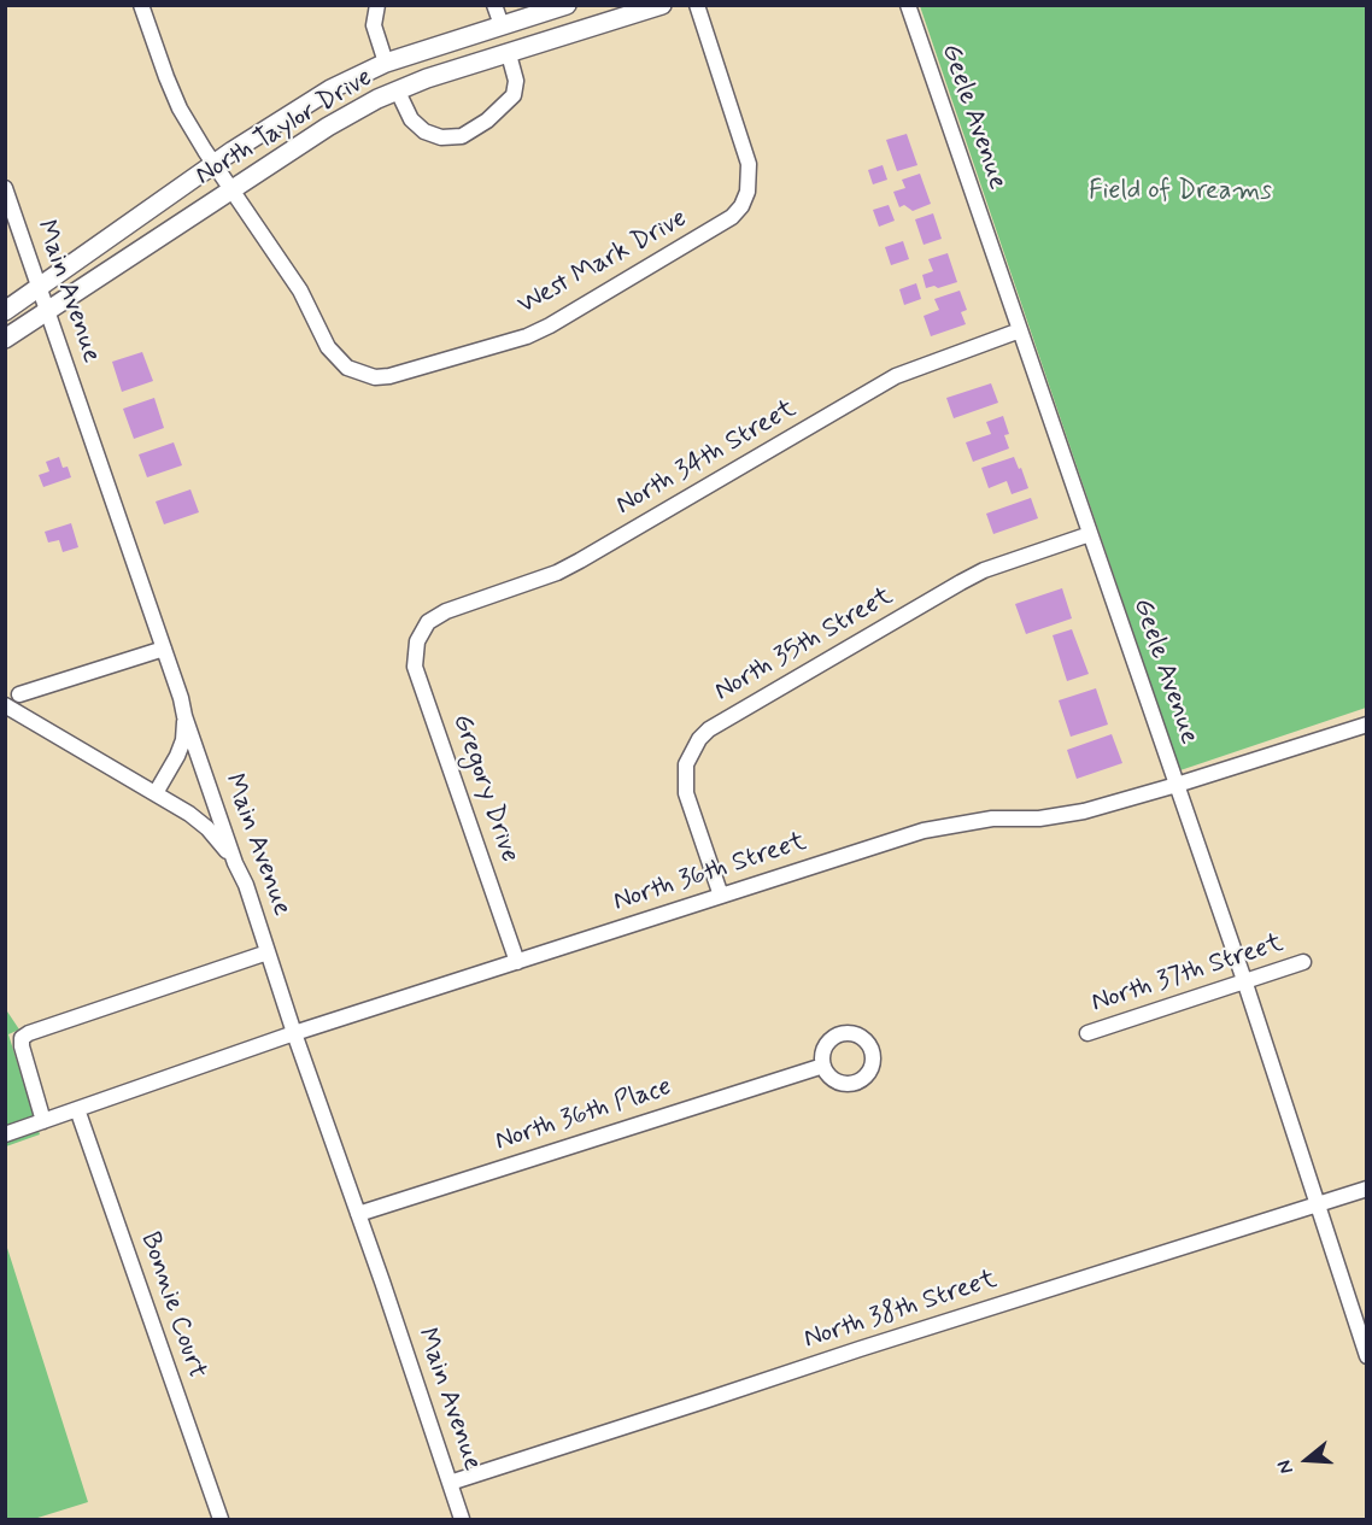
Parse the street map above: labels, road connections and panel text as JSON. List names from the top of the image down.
{
  "streets": {
    "main road": ["North Taylor Drive"],
    "street": [
      "Geele Avenue",
      "West Mark Drive",
      "Main Avenue",
      "North 34th Street",
      "North 35th Street",
      "Gregory Drive",
      "North 36th Street",
      "North 37th Street",
      "North 36th Place",
      "Bonnie Court",
      "North 38th Street"
    ]
  },
  "crossings": [
    ["Geele Avenue", "North 34th Street"],
    ["Geele Avenue", "North 35th Street"],
    ["Geele Avenue", "North 36th Street"],
    ["Geele Avenue", "North 37th Street"],
    ["Geele Avenue", "North 38th Street"],
    ["North Taylor Drive", "West Mark Drive"],
    ["North Taylor Drive", "Main Avenue"],
    ["Main Avenue", "North 36th Street"],
    ["Main Avenue", "North 36th Place"],
    ["Main Avenue", "North 38th Street"],
    ["North 34th Street", "Gregory Drive"],
    ["North 35th Street", "North 36th Street"],
    ["Gregory Drive", "North 36th Street"],
    ["North 36th Street", "Bonnie Court"]
  ],
  "parks": ["Field of Dreams"],
  "north": "left"
}
